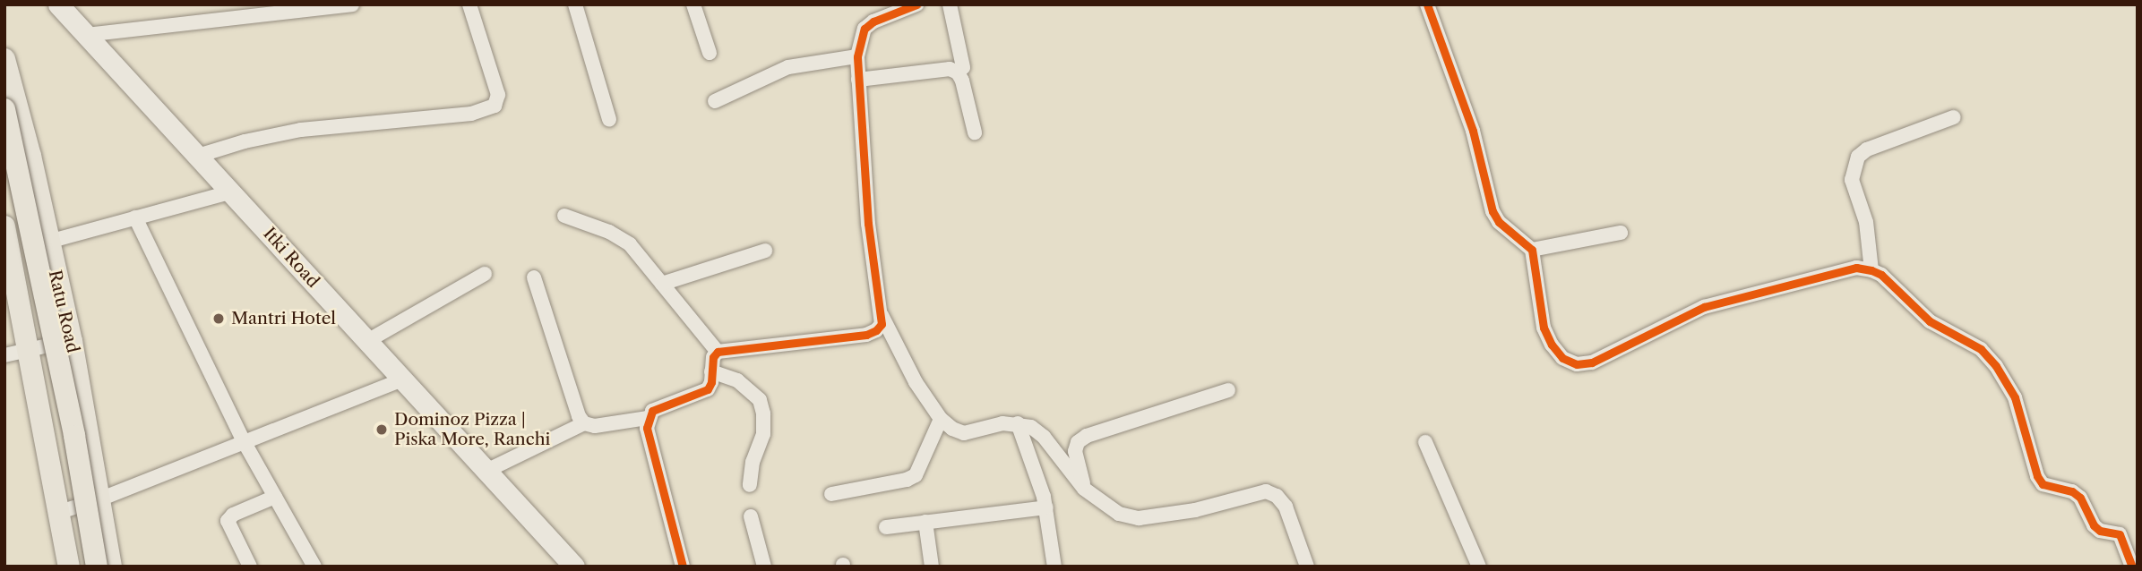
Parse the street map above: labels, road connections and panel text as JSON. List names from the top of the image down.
{
  "streets": {
    "main road": ["Ratu Road"],
    "street": ["Itki Road"]
  },
  "places": ["Mantri Hotel", "Dominoz Pizza | Piska More, Ranchi"]
}
